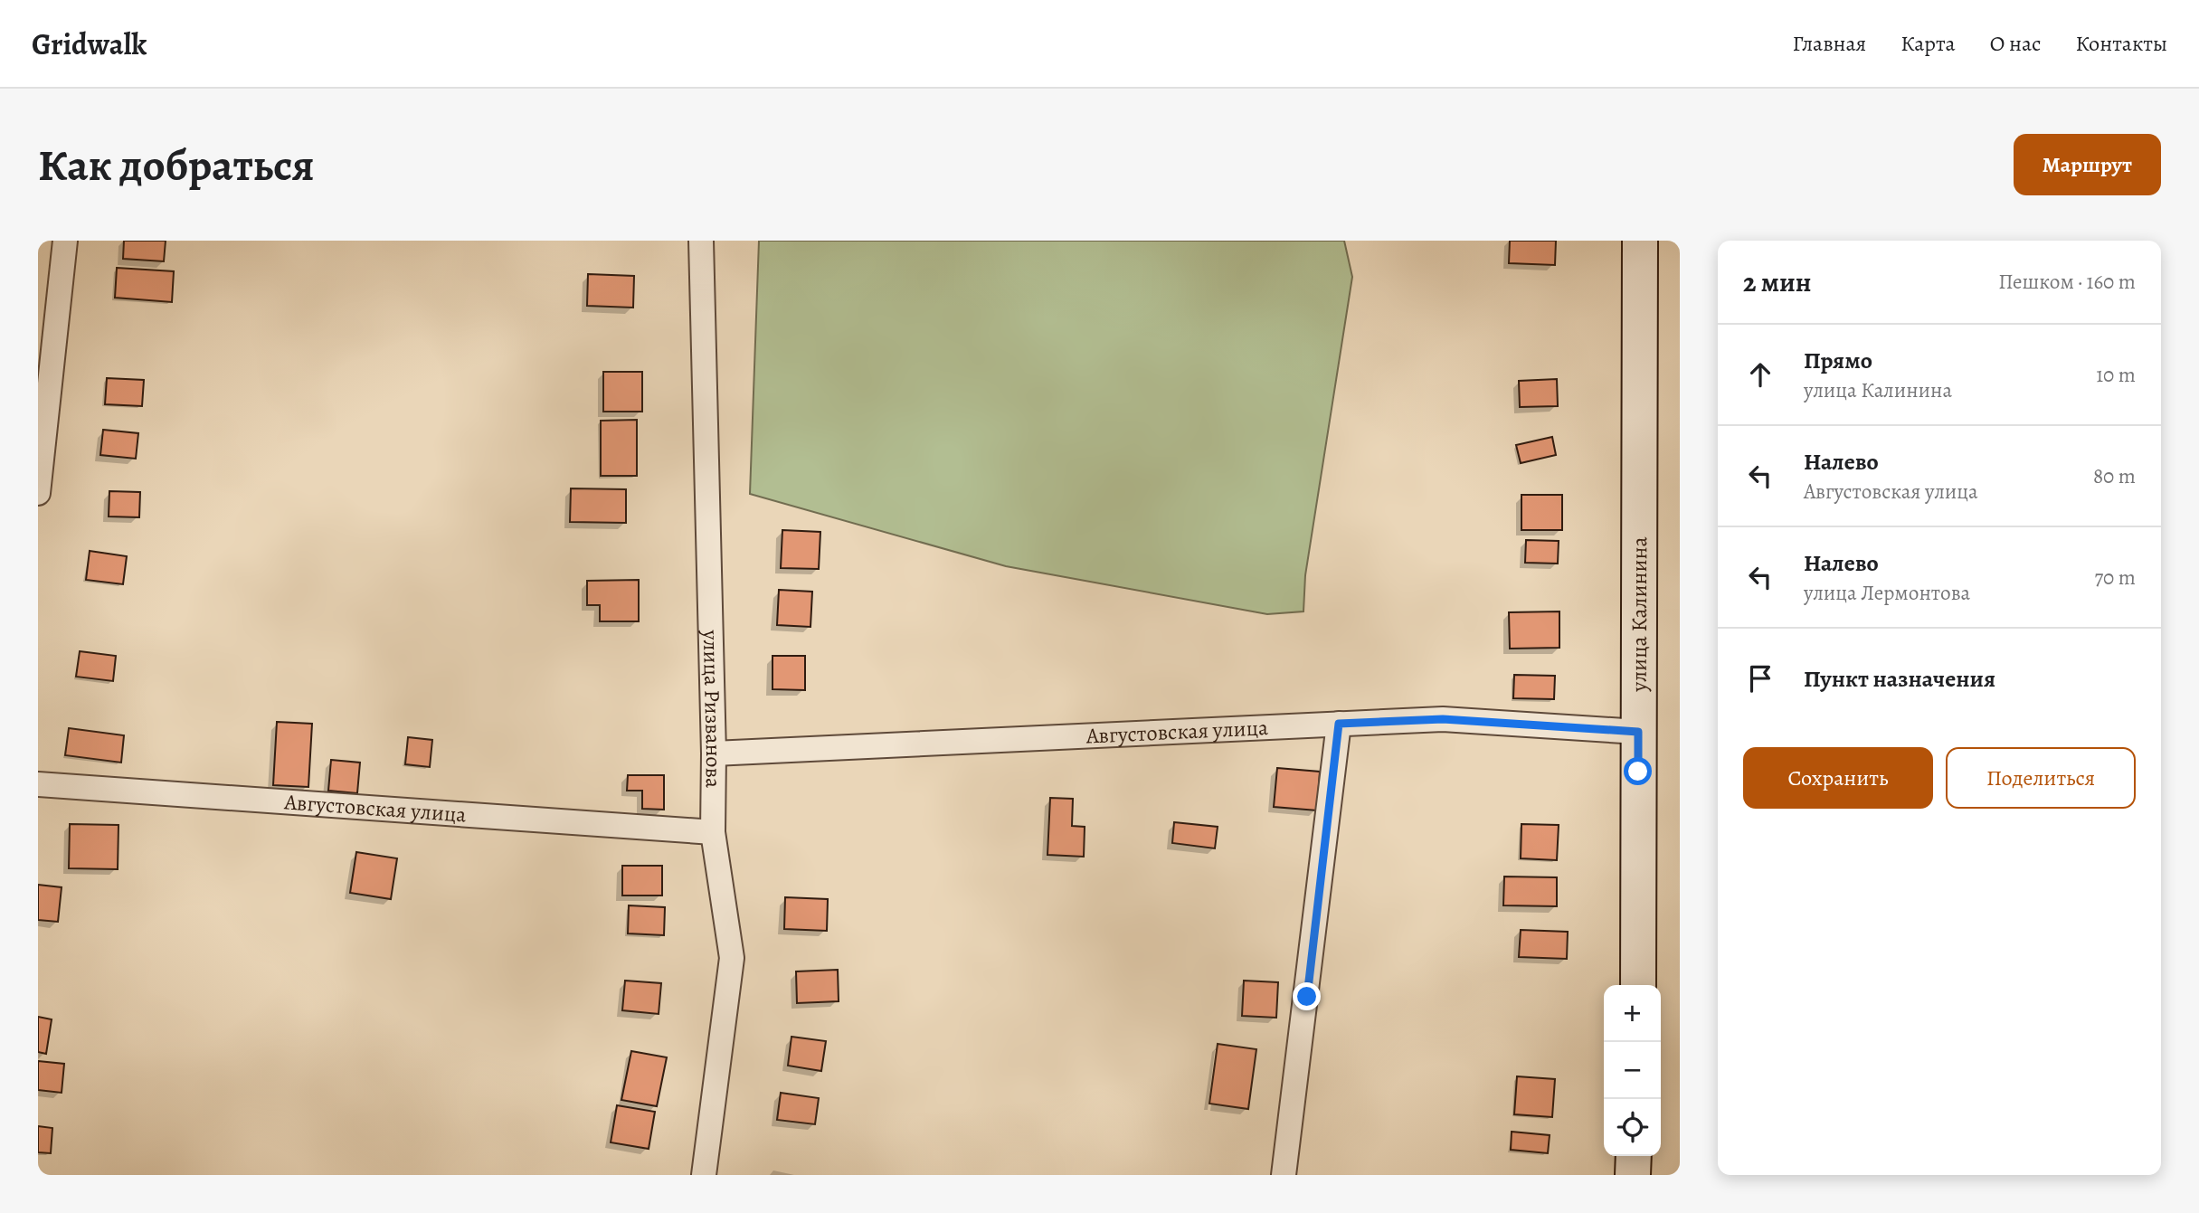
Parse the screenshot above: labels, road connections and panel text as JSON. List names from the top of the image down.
{
  "streets": {
    "street": ["улица Калинина", "улица Ризванова", "Августовская улица"]
  },
  "crossings": [
    ["улица Калинина", "Августовская улица"],
    ["улица Ризванова", "Августовская улица"]
  ],
  "page": {
    "header": "Gridwalk",
    "nav": [
      "Главная",
      "Карта",
      "О нас",
      "Контакты"
    ],
    "buttons": [
      "Маршрут",
      ["Сохранить", "Поделиться"]
    ],
    "title": "Как добраться",
    "heading": ["2 мин", "Пешком · 160 m"],
    "list": [
      ["Прямо", "улица Калинина", "10 m"],
      ["Налево", "Августовская улица", "80 m"],
      ["Налево", "улица Лермонтова", "70 m"],
      "Пункт назначения"
    ],
    "map_buttons": ["+", "−"]
  }
}
